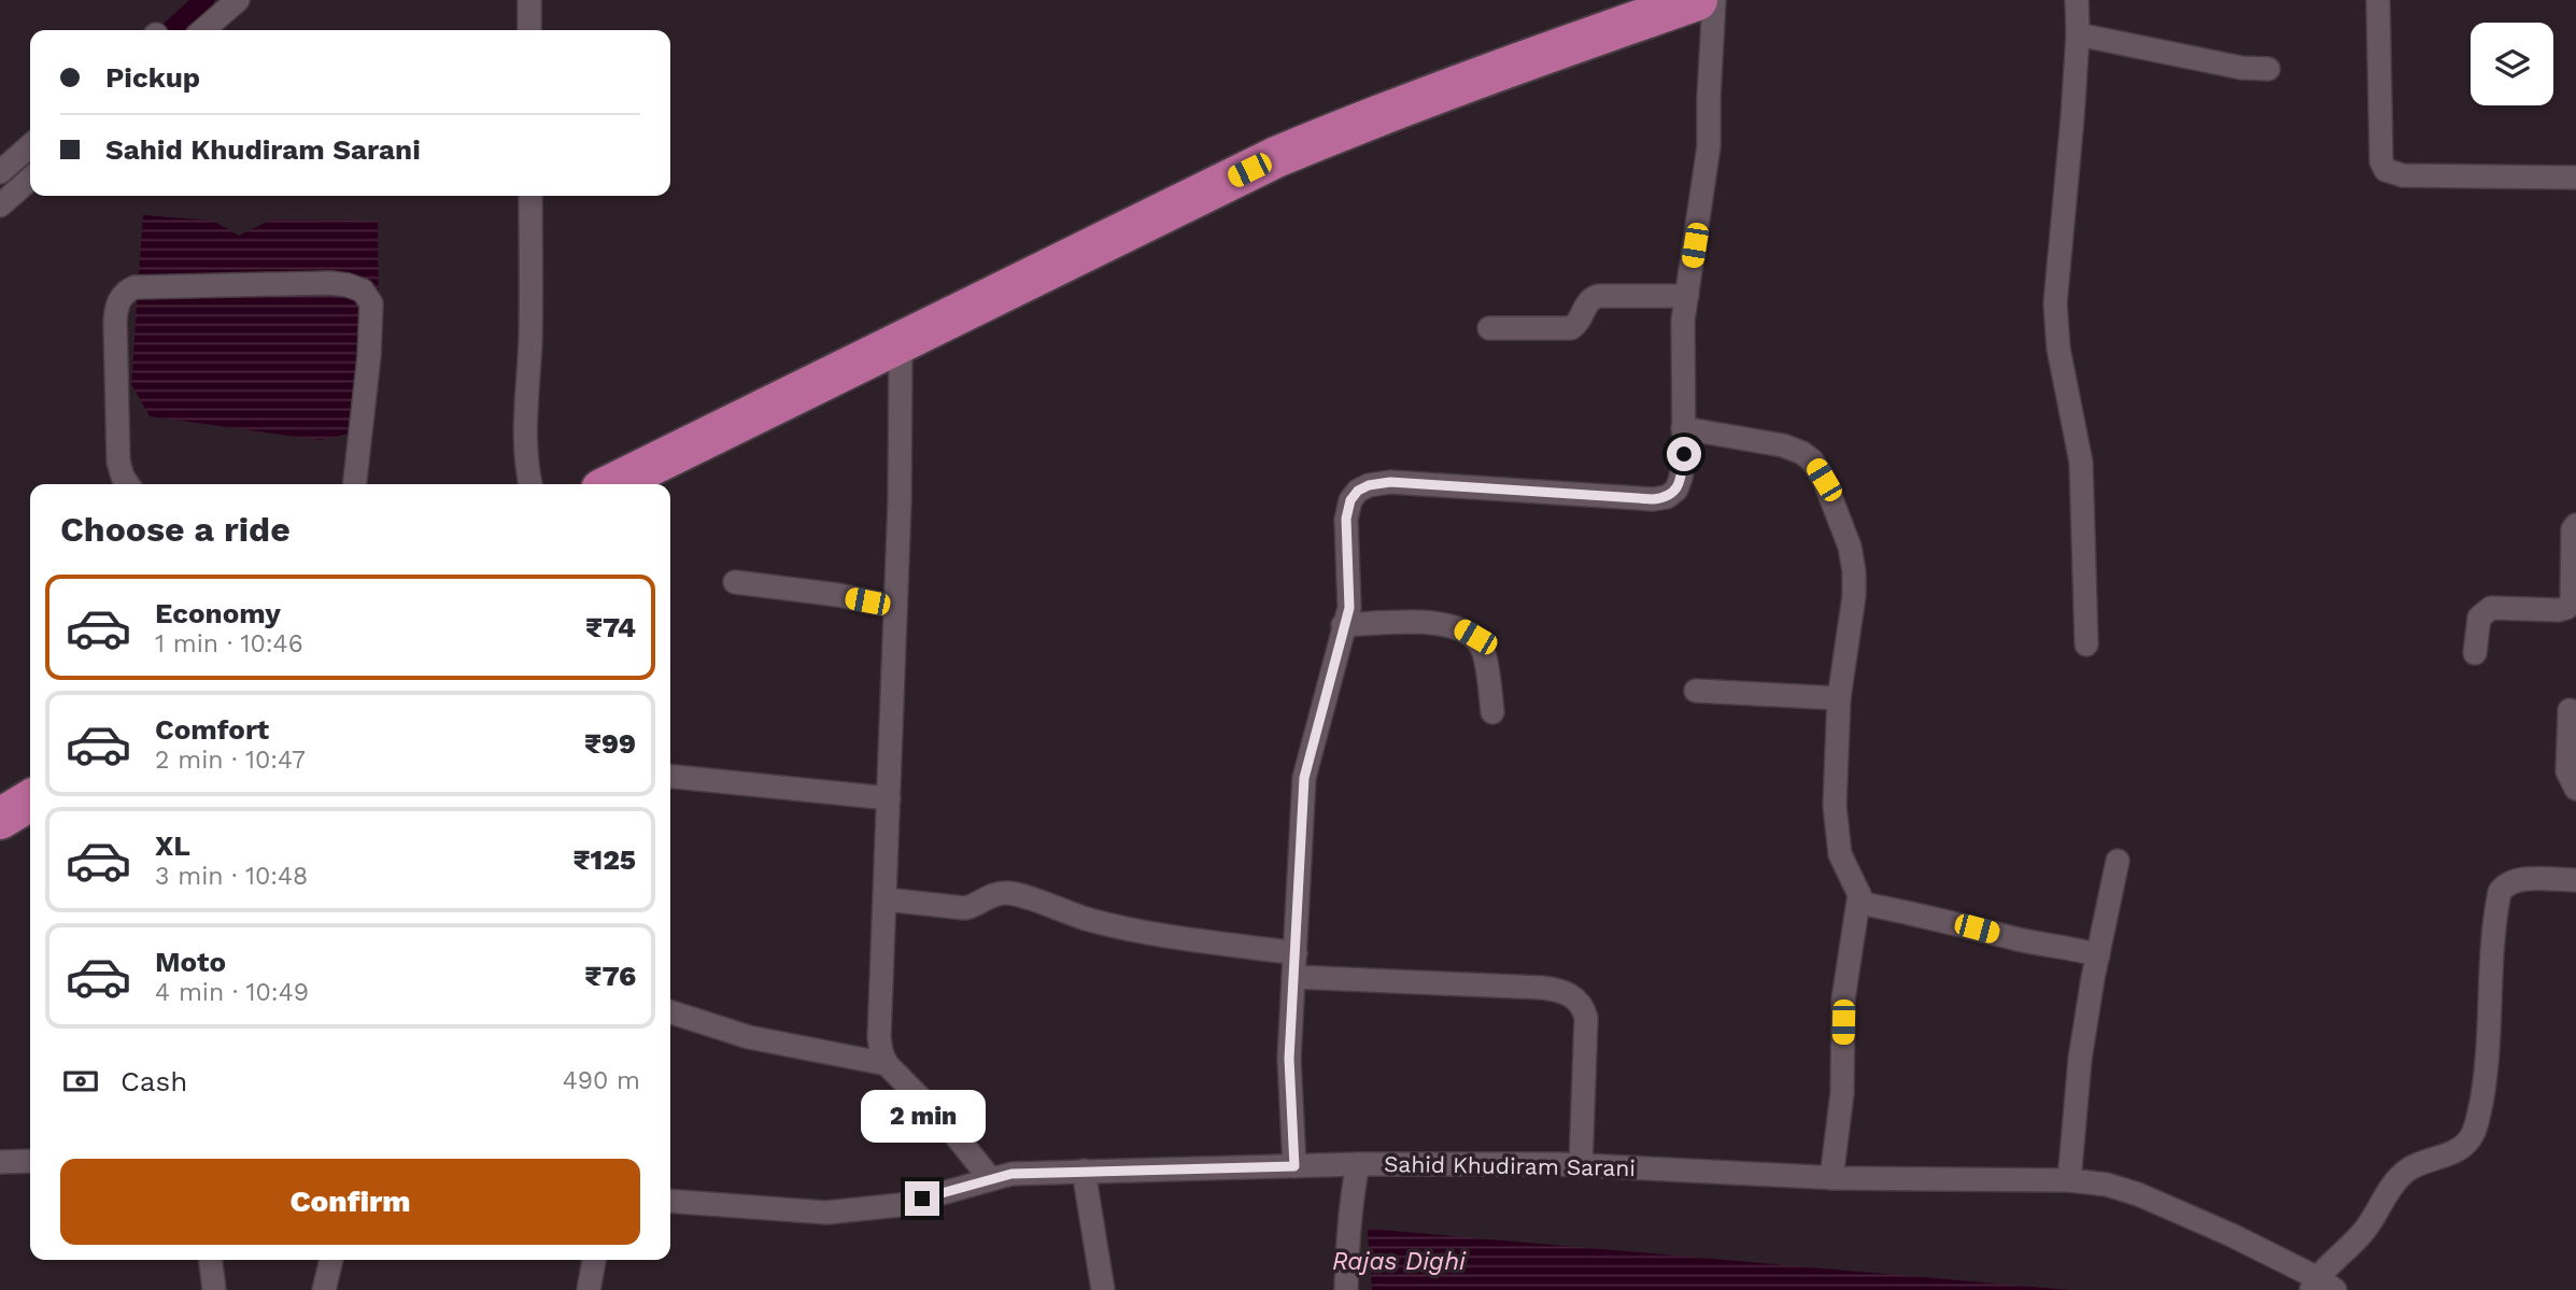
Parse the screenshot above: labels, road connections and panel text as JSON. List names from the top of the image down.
{
  "streets": {
    "street": ["Sahid Khudiram Sarani"]
  },
  "water": ["Rajas Dighi"],
  "page": {
    "banner": ["Pickup", "Sahid Khudiram Sarani"],
    "heading": "Choose a ride",
    "list": [
      {
        "name": "Economy",
        "note": "1 min · 10:46",
        "value": "₹74"
      },
      {
        "name": "Comfort",
        "note": "2 min · 10:47",
        "value": "₹99"
      },
      {
        "name": "XL",
        "note": "3 min · 10:48",
        "value": "₹125"
      },
      {
        "name": "Moto",
        "note": "4 min · 10:49",
        "value": "₹76"
      }
    ],
    "pay": ["Cash", "490 m"],
    "bubble": "2 min",
    "buttons": "Confirm"
  }
}
